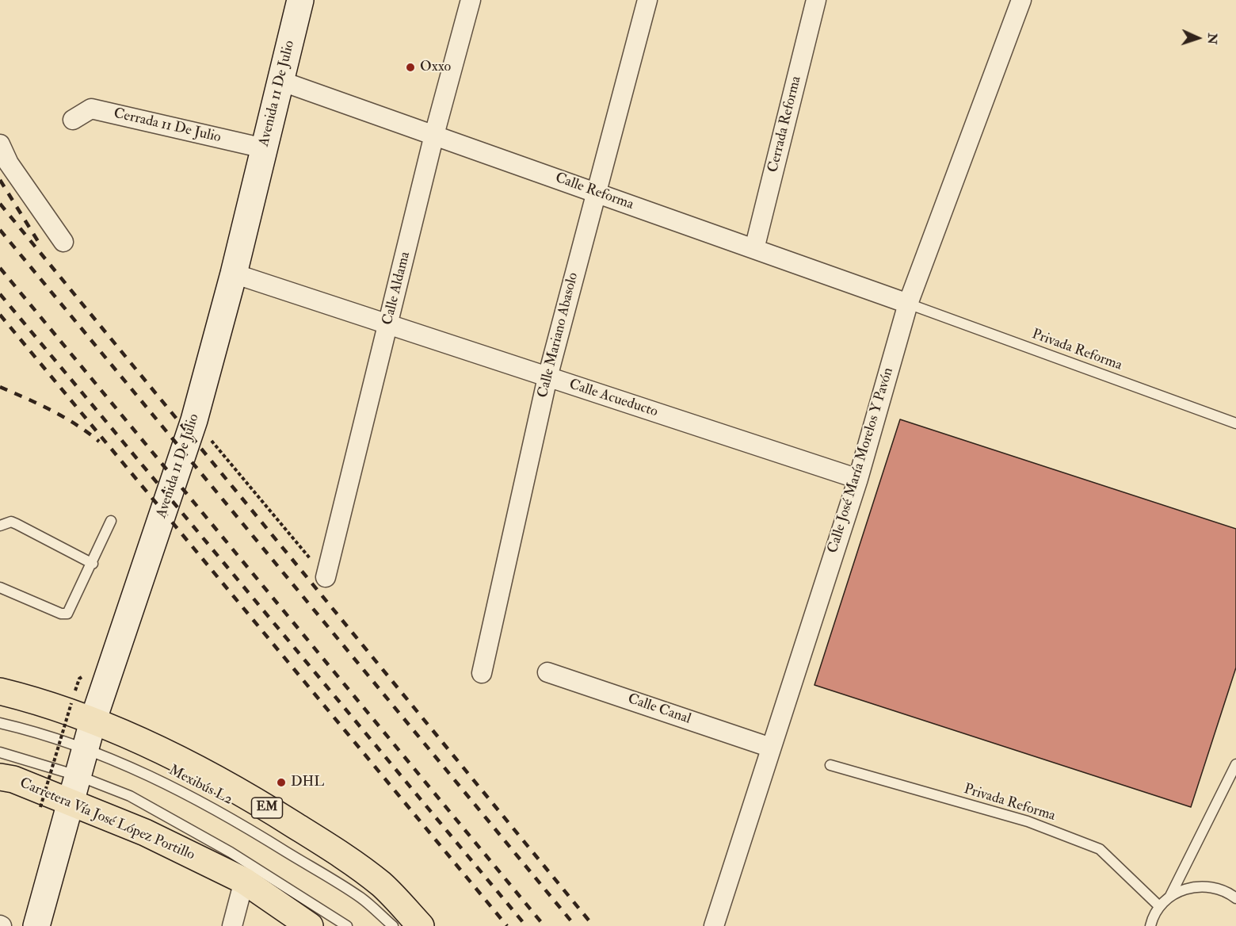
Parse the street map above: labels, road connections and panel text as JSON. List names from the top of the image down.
{
  "streets": {
    "main road": ["EM", "Carretera Vía José López Portillo"],
    "street": [
      "Avenida 11 De Julio",
      "Cerrada Reforma",
      "Cerrada 11 De Julio",
      "Calle Reforma",
      "Calle Aldama",
      "Calle Mariano Abasolo",
      "Calle Acueducto",
      "Calle José María Morelos Y Pavón",
      "Calle Canal"
    ],
    "lane": ["Privada Reforma", "Mexibús L2"]
  },
  "crossings": [
    ["Avenida 11 De Julio", "Cerrada 11 De Julio"],
    ["Avenida 11 De Julio", "Calle Reforma"],
    ["Avenida 11 De Julio", "Calle Acueducto"],
    ["Avenida 11 De Julio", "Mexibús L2"],
    ["Avenida 11 De Julio", "EM"],
    ["Avenida 11 De Julio", "Carretera Vía José López Portillo"],
    ["Cerrada Reforma", "Calle Reforma"],
    ["Calle Reforma", "Calle Aldama"],
    ["Calle Reforma", "Calle Mariano Abasolo"],
    ["Calle Reforma", "Privada Reforma"],
    ["Calle Reforma", "Calle José María Morelos Y Pavón"],
    ["Calle Aldama", "Calle Acueducto"],
    ["Calle Mariano Abasolo", "Calle Acueducto"],
    ["Privada Reforma", "Calle José María Morelos Y Pavón"],
    ["Calle Acueducto", "Calle José María Morelos Y Pavón"],
    ["Calle José María Morelos Y Pavón", "Calle Canal"]
  ],
  "places": ["Oxxo", "DHL"],
  "north": "right"
}
